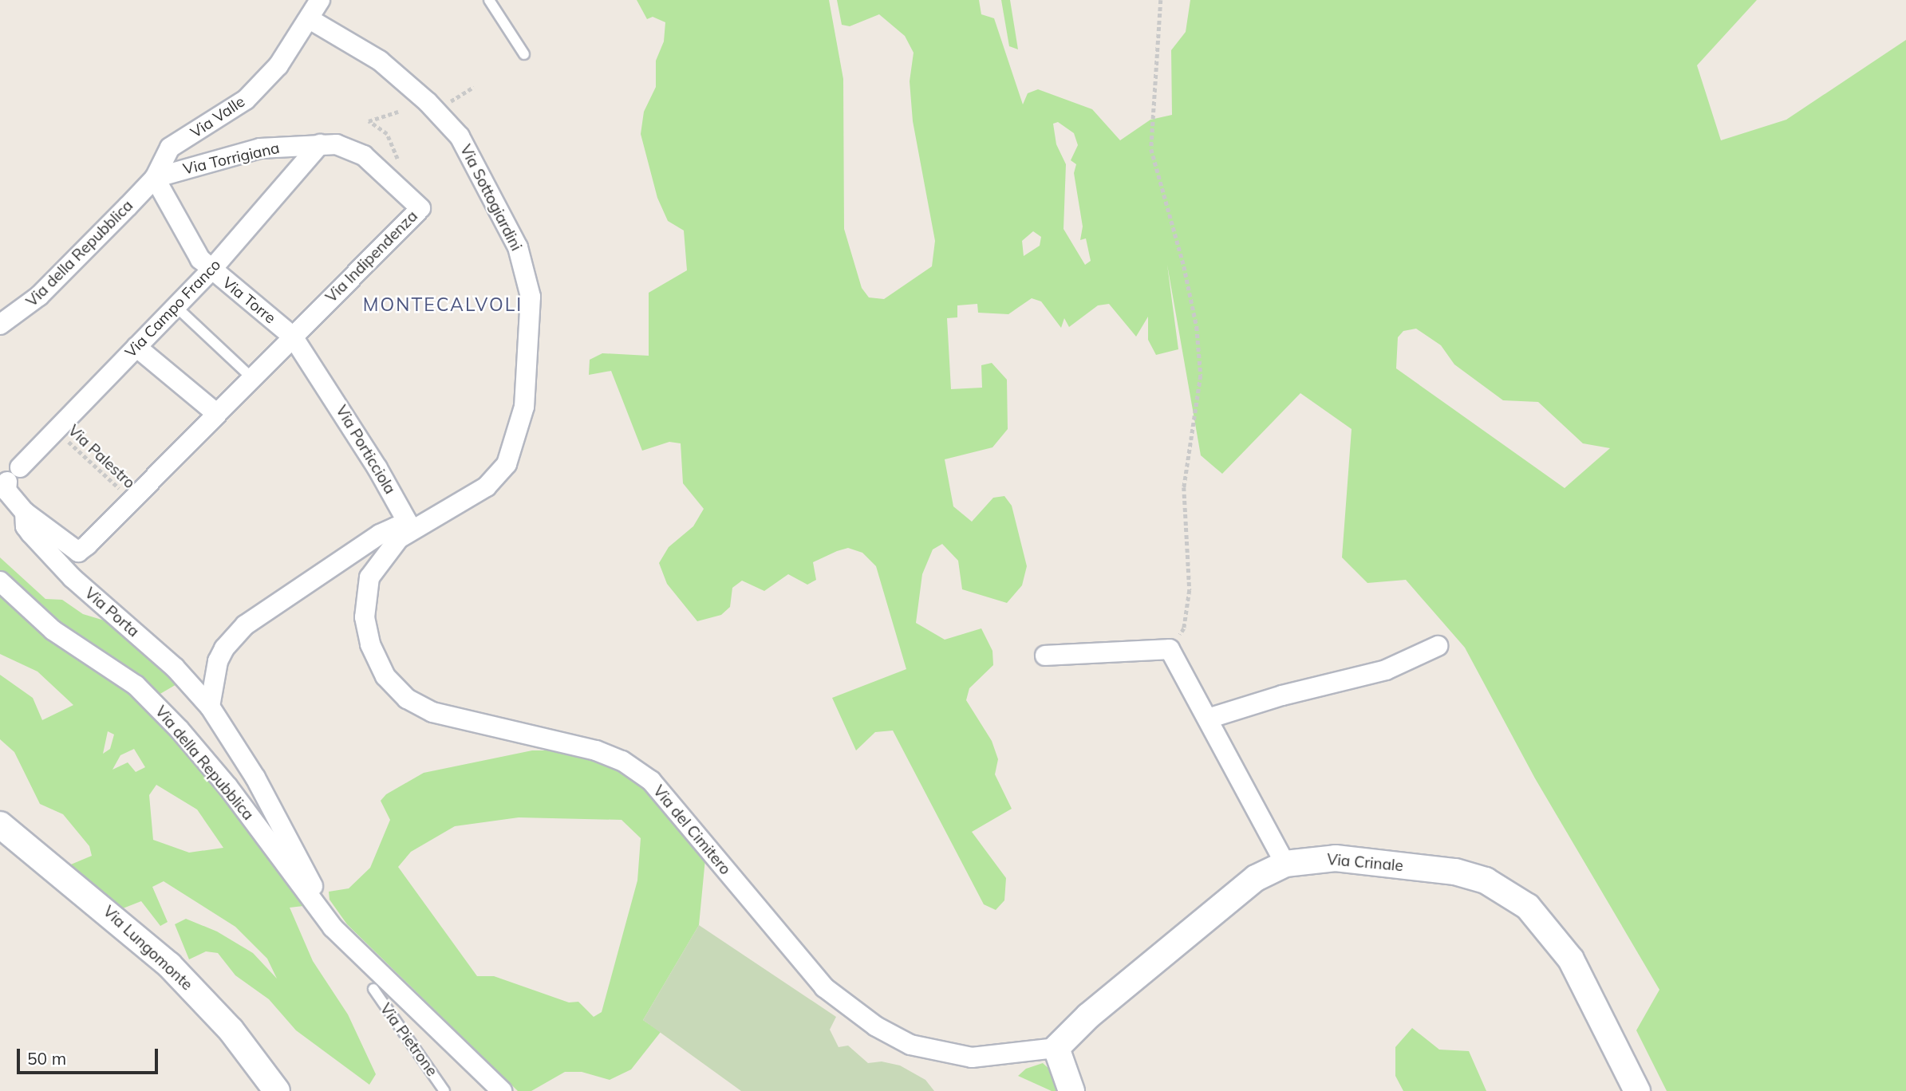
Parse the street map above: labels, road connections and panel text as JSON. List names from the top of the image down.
{
  "streets": {
    "street": [
      "Via Valle",
      "Via Torrigiana",
      "Via Sottogiardini",
      "Via della Repubblica",
      "Via Indipendenza",
      "Via Torre",
      "Via Campo Franco",
      "Via Porticciola",
      "Via Porta",
      "Via del Cimitero",
      "Via Crinale",
      "Via Lungomonte"
    ],
    "lane": ["Via Pietrone"],
    "path": ["Via Palestro"]
  },
  "crossings": [
    ["Via Valle", "Via Torrigiana"],
    ["Via Valle", "Via Sottogiardini"],
    ["Via Valle", "Via della Repubblica"],
    ["Via Valle", "Via Torre"],
    ["Via Torrigiana", "Via della Repubblica"],
    ["Via Torrigiana", "Via Indipendenza"],
    ["Via Torrigiana", "Via Torre"],
    ["Via Torrigiana", "Via Campo Franco"],
    ["Via Sottogiardini", "Via Porticciola"],
    ["Via Sottogiardini", "Via del Cimitero"],
    ["Via della Repubblica", "Via Torre"],
    ["Via della Repubblica", "Via Porta"],
    ["Via Indipendenza", "Via Torre"],
    ["Via Indipendenza", "Via Palestro"],
    ["Via Indipendenza", "Via Porta"],
    ["Via Torre", "Via Campo Franco"],
    ["Via Torre", "Via Porticciola"],
    ["Via Campo Franco", "Via Palestro"],
    ["Via Campo Franco", "Via Porta"],
    ["Via Porticciola", "Via del Cimitero"],
    ["Via del Cimitero", "Via Crinale"]
  ],
  "districts": ["MONTECALVOLI"],
  "scale_bar": "50 m"
}
